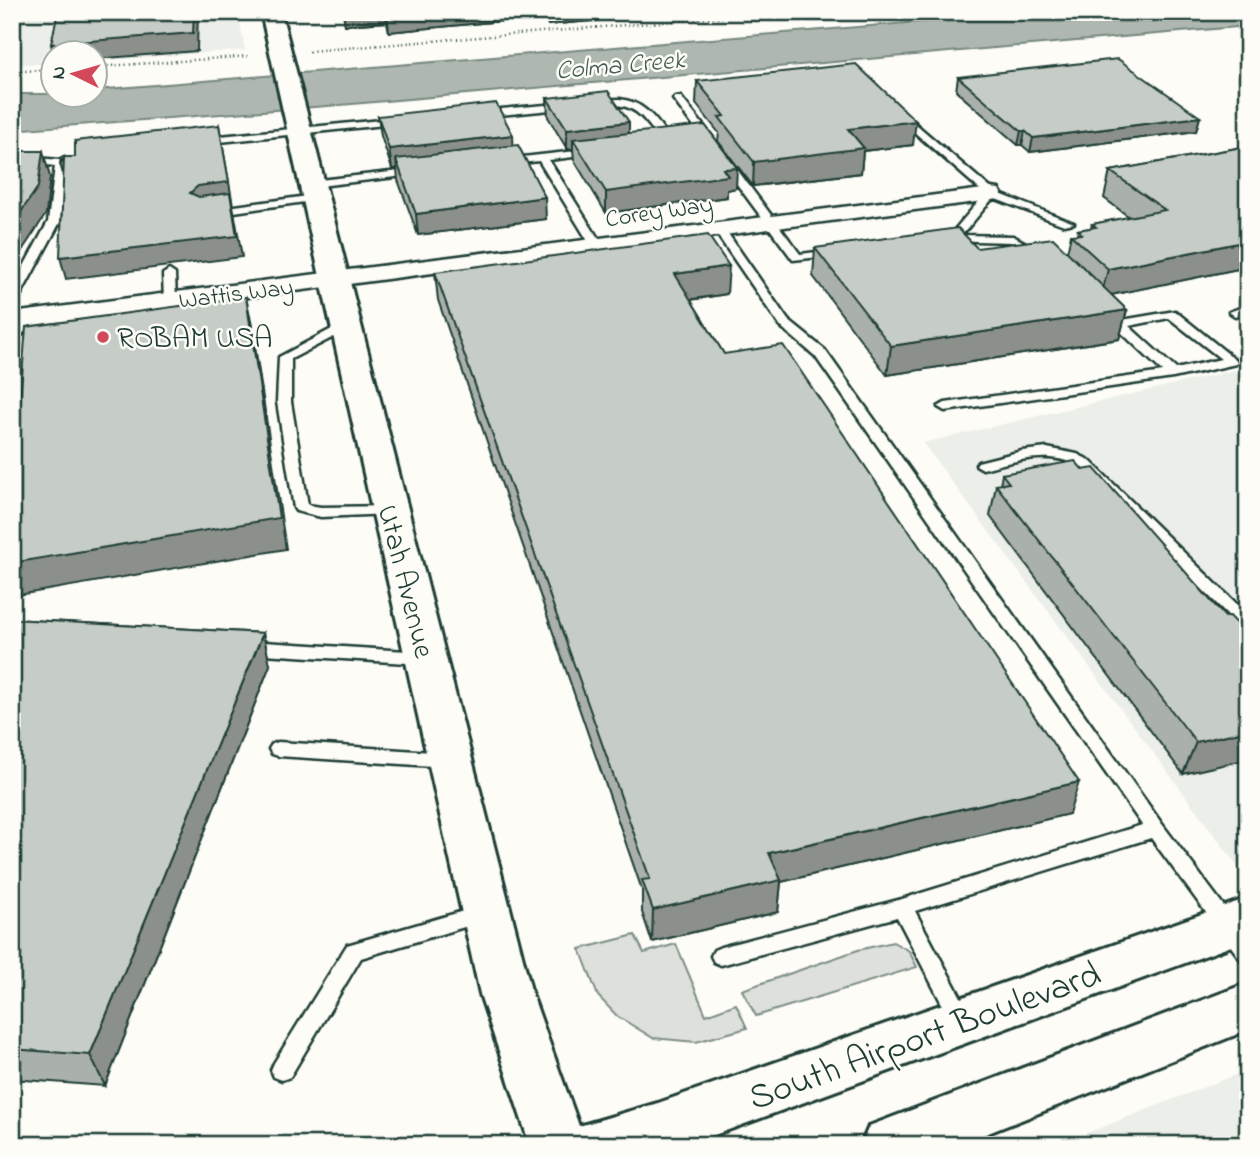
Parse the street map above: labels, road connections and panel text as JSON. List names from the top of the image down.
{
  "streets": {
    "street": [
      "Corey Way",
      "Wattis Way",
      "Utah Avenue",
      "South Airport Boulevard"
    ]
  },
  "crossings": [
    ["Corey Way", "Wattis Way"],
    ["Corey Way", "Utah Avenue"],
    ["Wattis Way", "Utah Avenue"]
  ],
  "water": ["Colma Creek"],
  "places": ["ROBAM USA"],
  "north": "left"
}
